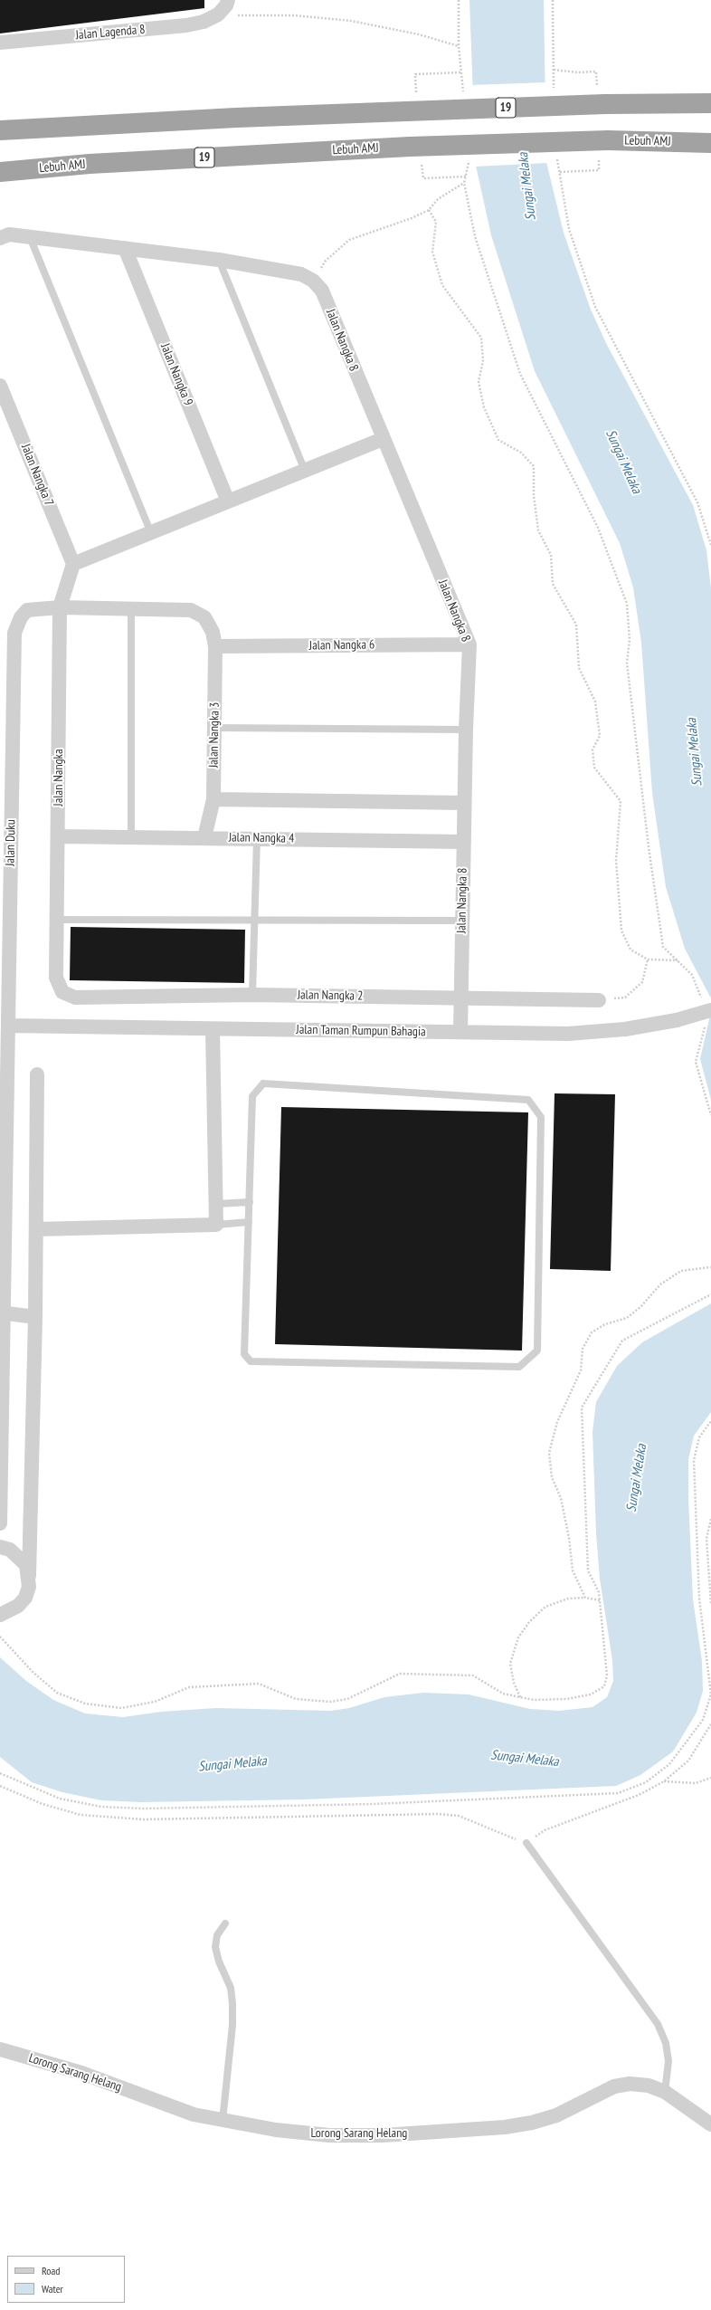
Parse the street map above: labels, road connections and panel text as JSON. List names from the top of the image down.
{
  "streets": {
    "highway": ["19", "Lebuh AMJ"],
    "street": [
      "Jalan Lagenda 8",
      "Jalan Nangka 8",
      "Jalan Nangka 9",
      "Jalan Nangka 7",
      "Jalan Nangka 6",
      "Jalan Nangka 3",
      "Jalan Nangka",
      "Jalan Nangka 4",
      "Jalan Duku",
      "Jalan Nangka 2",
      "Jalan Taman Rumpun Bahagia",
      "Lorong Sarang Helang"
    ]
  },
  "crossings": [
    ["Jalan Nangka 8", "Jalan Nangka 6"],
    ["Jalan Nangka 8", "Jalan Nangka 4"],
    ["Jalan Nangka 8", "Jalan Nangka 2"],
    ["Jalan Nangka 8", "Jalan Taman Rumpun Bahagia"],
    ["Jalan Nangka 7", "Jalan Nangka"],
    ["Jalan Nangka 6", "Jalan Nangka 3"],
    ["Jalan Nangka 3", "Jalan Nangka 4"],
    ["Jalan Nangka", "Jalan Nangka 4"],
    ["Jalan Nangka", "Jalan Duku"],
    ["Jalan Nangka", "Jalan Nangka 2"],
    ["Jalan Duku", "Jalan Taman Rumpun Bahagia"]
  ],
  "water": ["Sungai Melaka"],
  "legend": ["Road", "Water"]
}
